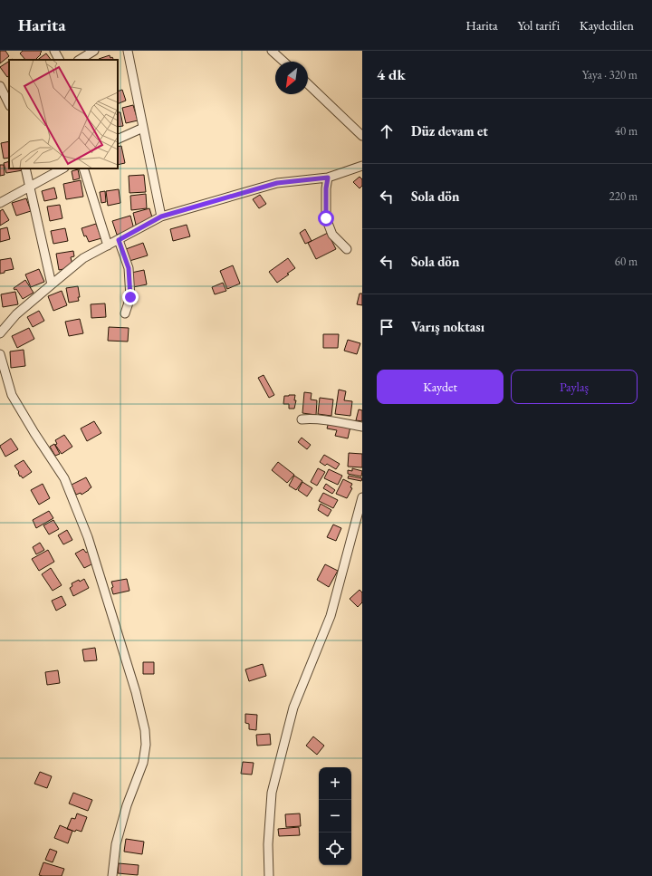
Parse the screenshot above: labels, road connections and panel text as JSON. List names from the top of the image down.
{
  "north": "bottom left",
  "page": {
    "header": "Harita",
    "nav": ["Harita", "Yol tarifi", "Kaydedilen"],
    "heading": ["4 dk", "Yaya · 320 m"],
    "list": [
      ["Düz devam et", "40 m"],
      ["Sola dön", "220 m"],
      ["Sola dön", "60 m"],
      "Varış noktası"
    ],
    "buttons": ["Kaydet", "Paylaş"],
    "map_buttons": ["+", "−"]
  }
}
